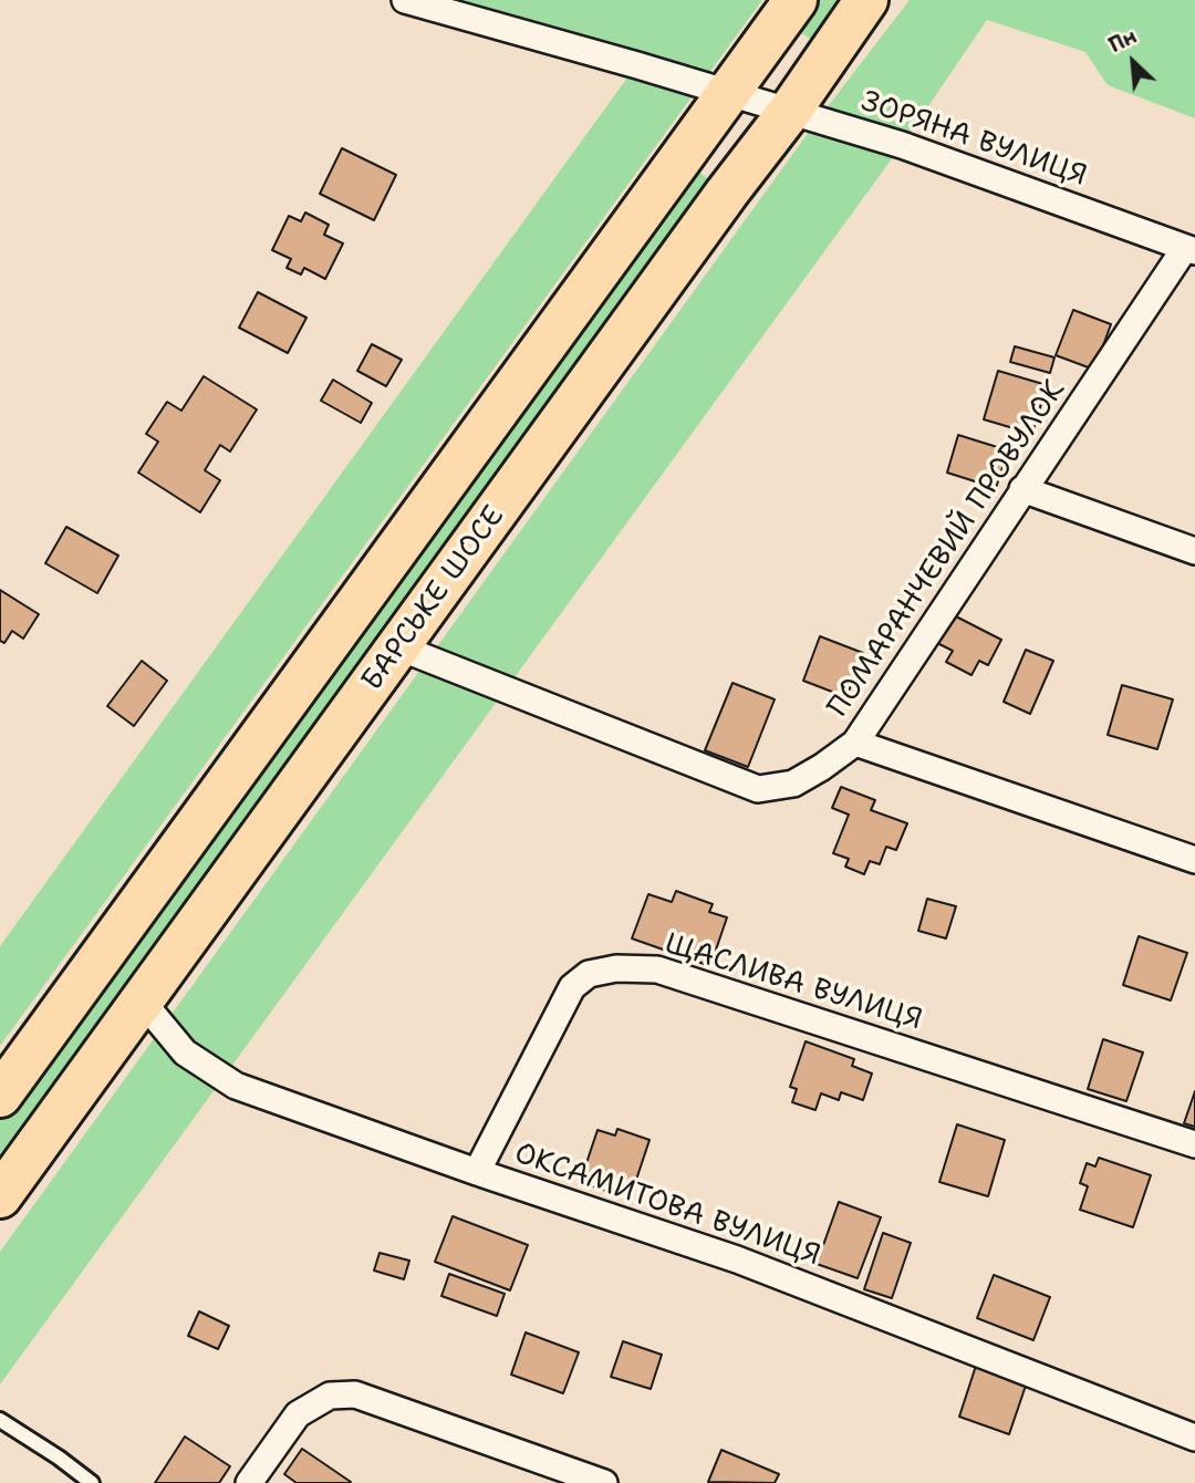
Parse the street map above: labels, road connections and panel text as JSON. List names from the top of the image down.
{
  "streets": {
    "highway": ["БАРСЬКЕ ШОСЕ"],
    "street": [
      "ЗОРЯНА ВУЛИЦЯ",
      "ПОМАРАНЧЕВИЙ ПРОВУЛОК",
      "ЩАСЛИВА ВУЛИЦЯ",
      "ОКСАМИТОВА ВУЛИЦЯ"
    ]
  },
  "crossings": [
    ["ЗОРЯНА ВУЛИЦЯ", "ПОМАРАНЧЕВИЙ ПРОВУЛОК"],
    ["ЗОРЯНА ВУЛИЦЯ", "БАРСЬКЕ ШОСЕ"],
    ["ПОМАРАНЧЕВИЙ ПРОВУЛОК", "БАРСЬКЕ ШОСЕ"],
    ["БАРСЬКЕ ШОСЕ", "ОКСАМИТОВА ВУЛИЦЯ"],
    ["ЩАСЛИВА ВУЛИЦЯ", "ОКСАМИТОВА ВУЛИЦЯ"]
  ],
  "north": "top left"
}
